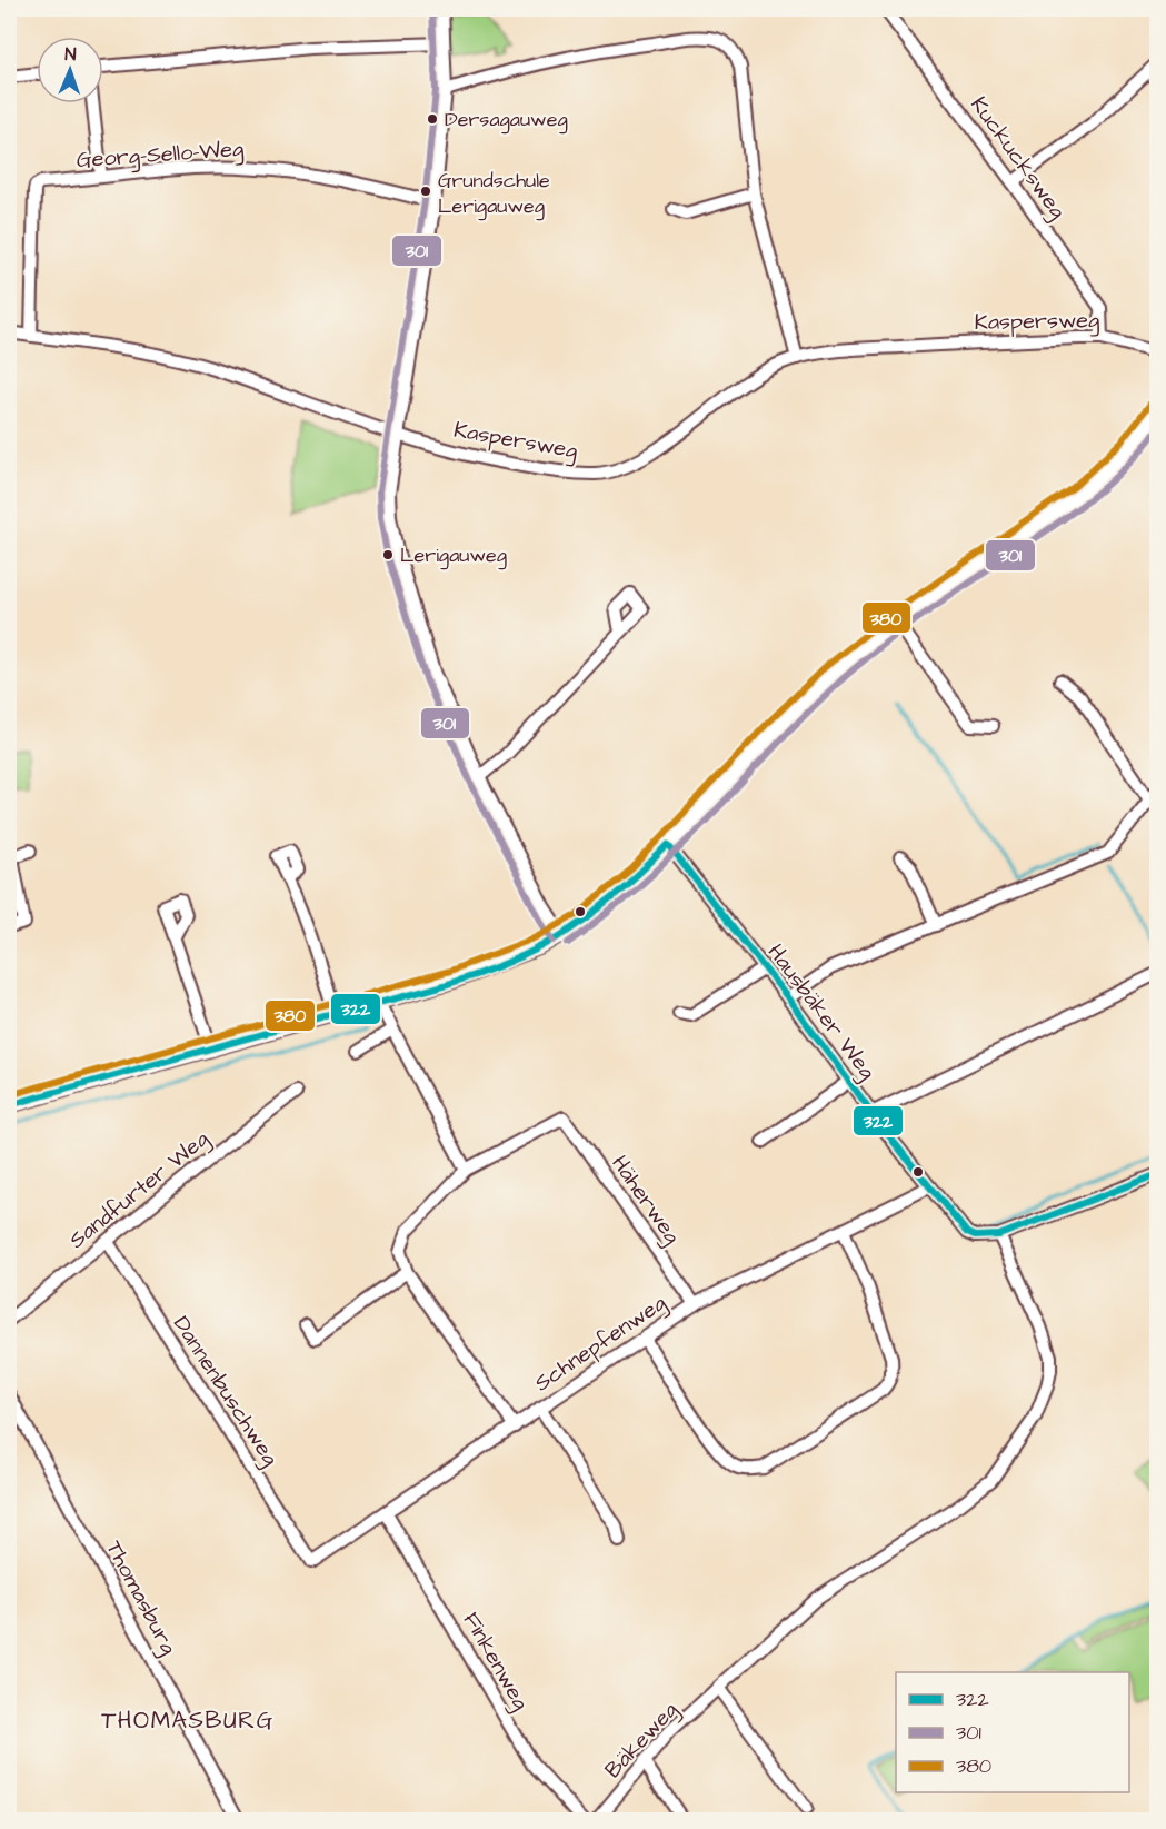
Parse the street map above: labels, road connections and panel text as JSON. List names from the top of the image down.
{
  "streets": {
    "street": [
      "Georg-Sello-Weg",
      "Kuckucksweg",
      "Kaspersweg",
      "Hausbäker Weg",
      "Sandfurter Weg",
      "Häherweg",
      "Schnepfenweg",
      "Dannenbuschweg",
      "Thomasburg",
      "Finkenweg",
      "Bäkeweg"
    ]
  },
  "crossings": [
    ["Georg-Sello-Weg", "Kaspersweg"],
    ["Kuckucksweg", "Kaspersweg"],
    ["Hausbäker Weg", "Schnepfenweg"],
    ["Hausbäker Weg", "Bäkeweg"],
    ["Sandfurter Weg", "Dannenbuschweg"],
    ["Häherweg", "Schnepfenweg"],
    ["Schnepfenweg", "Dannenbuschweg"],
    ["Schnepfenweg", "Finkenweg"]
  ],
  "districts": ["THOMASBURG"],
  "places": ["Dersagauweg", "Grundschule Lerigauweg", "Lerigauweg"],
  "lines": ["transit line 301", "transit line 380", "transit line 322"],
  "legend": ["322", "301", "380"],
  "north": "top"
}
